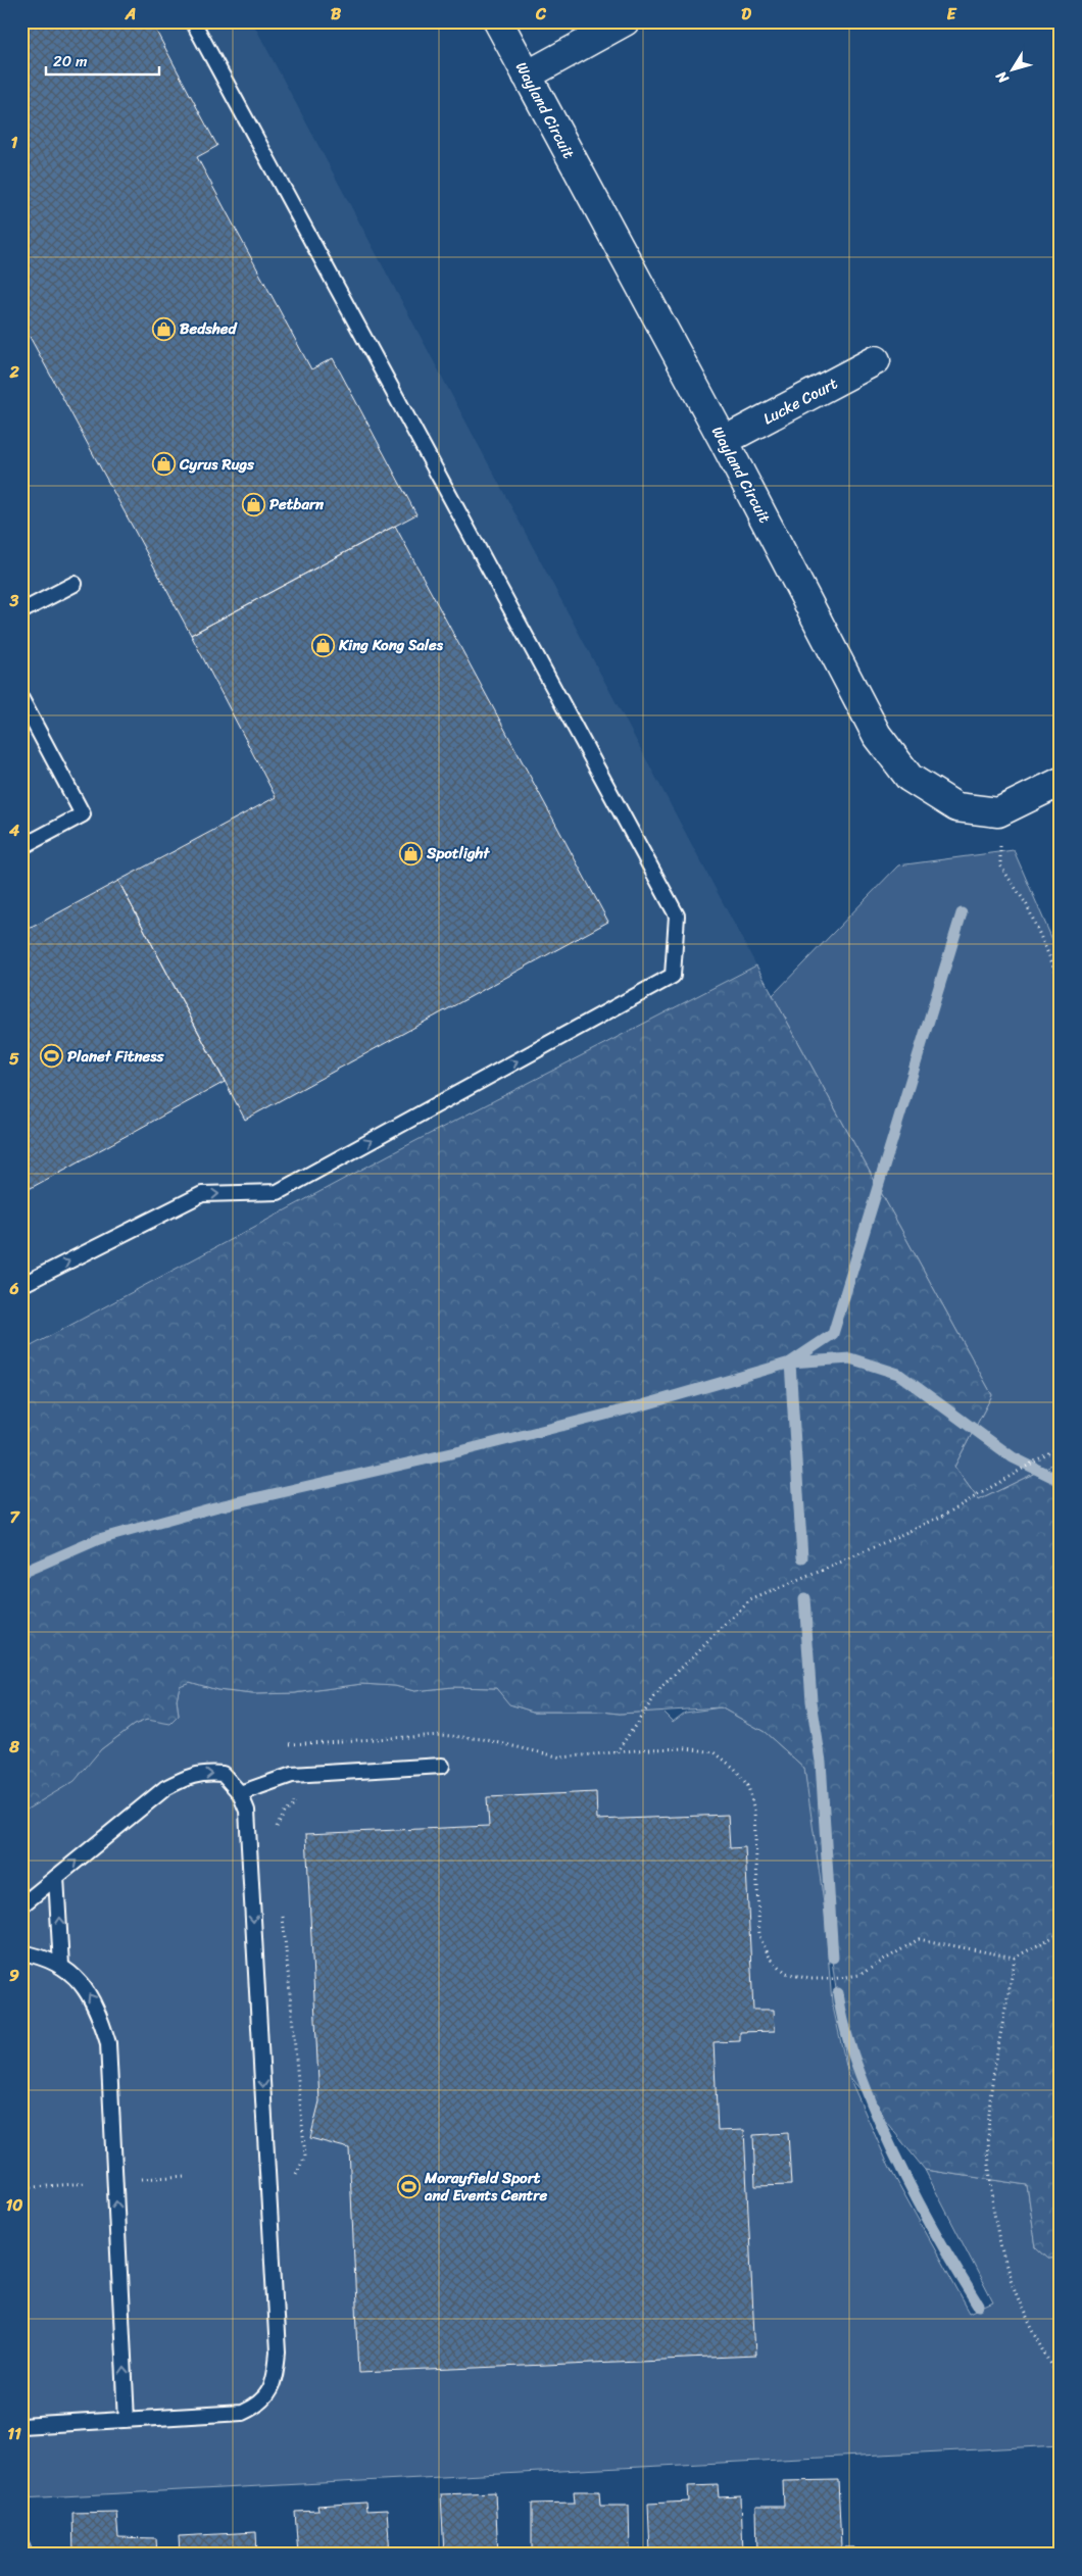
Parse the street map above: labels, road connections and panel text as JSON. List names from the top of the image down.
{
  "streets": {
    "street": ["Wayland Circuit", "Lucke Court"]
  },
  "crossings": [
    ["Wayland Circuit", "Lucke Court"]
  ],
  "places": {
    "shop": [
      "Bedshed",
      "Cyrus Rugs",
      "Petbarn",
      "King Kong Sales",
      "Spotlight"
    ],
    "sports": ["Planet Fitness", "Morayfield Sport and Events Centre"]
  },
  "scale_bar": "20 m",
  "north": "bottom left",
  "grid": {
    "columns": [
      "A",
      "B",
      "C",
      "D",
      "E"
    ],
    "rows": [
      "1",
      "2",
      "3",
      "4",
      "5",
      "6",
      "7",
      "8",
      "9",
      "10",
      "11"
    ]
  }
}
